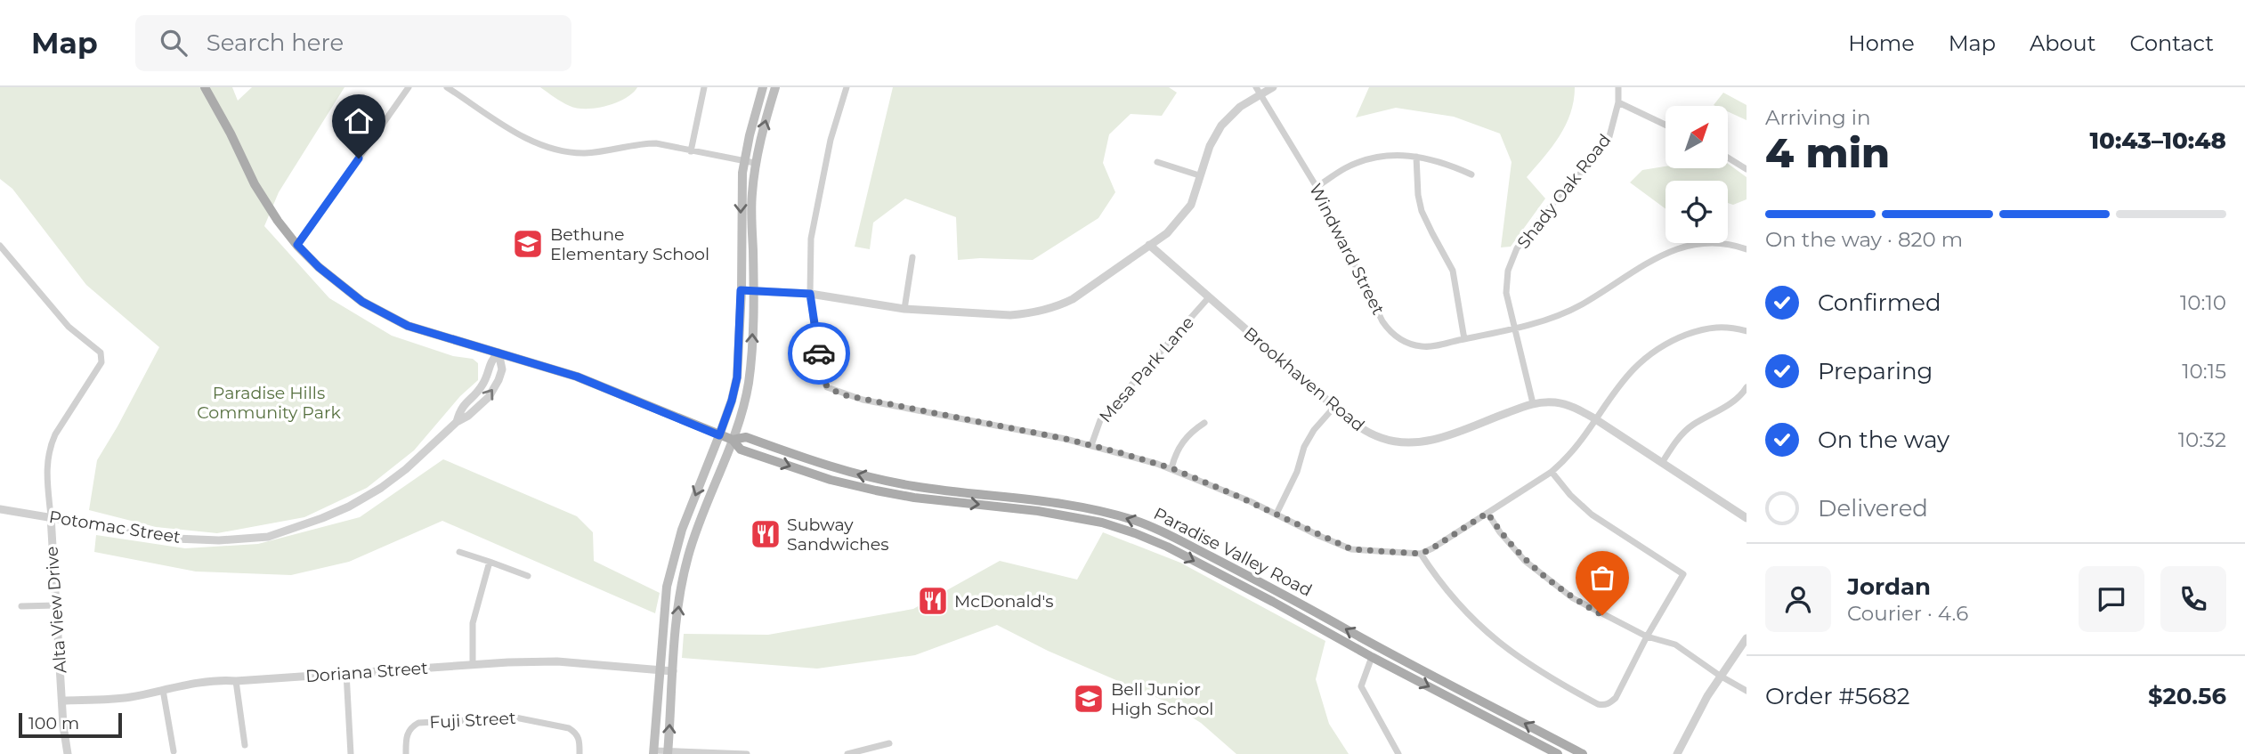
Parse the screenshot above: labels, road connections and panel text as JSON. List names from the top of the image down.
{
  "streets": {
    "main road": ["Paradise Valley Road"],
    "street": [
      "Shady Oak Road",
      "Windward Street",
      "Mesa Park Lane",
      "Brookhaven Road",
      "Potomac Street",
      "Alta View Drive",
      "Doriana Street",
      "Fuji Street"
    ]
  },
  "crossings": [
    ["Shady Oak Road", "Windward Street"],
    ["Shady Oak Road", "Brookhaven Road"],
    ["Mesa Park Lane", "Brookhaven Road"],
    ["Potomac Street", "Paradise Valley Road"],
    ["Potomac Street", "Alta View Drive"],
    ["Alta View Drive", "Doriana Street"]
  ],
  "parks": ["Paradise Hills Community Park"],
  "places": {
    "school or university": ["Bethune Elementary School", "Bell Junior High School"],
    "restaurant": ["Subway Sandwiches", "McDonald's"]
  },
  "scale_bar": "100 m",
  "north": "top right",
  "page": {
    "header": "Map",
    "search": "Search here",
    "nav": [
      "Home",
      "Map",
      "About",
      "Contact"
    ],
    "heading": ["4 min", "Arriving in", "10:43–10:48"],
    "panel": [
      "Jordan",
      "Courier · 4.6",
      "Order #5682",
      "$20.56"
    ],
    "bar": "On the way · 820 m",
    "list": [
      ["Confirmed", "10:10"],
      ["Preparing", "10:15"],
      ["On the way", "10:32"],
      "Delivered"
    ],
    "scale": "100 m"
  }
}
